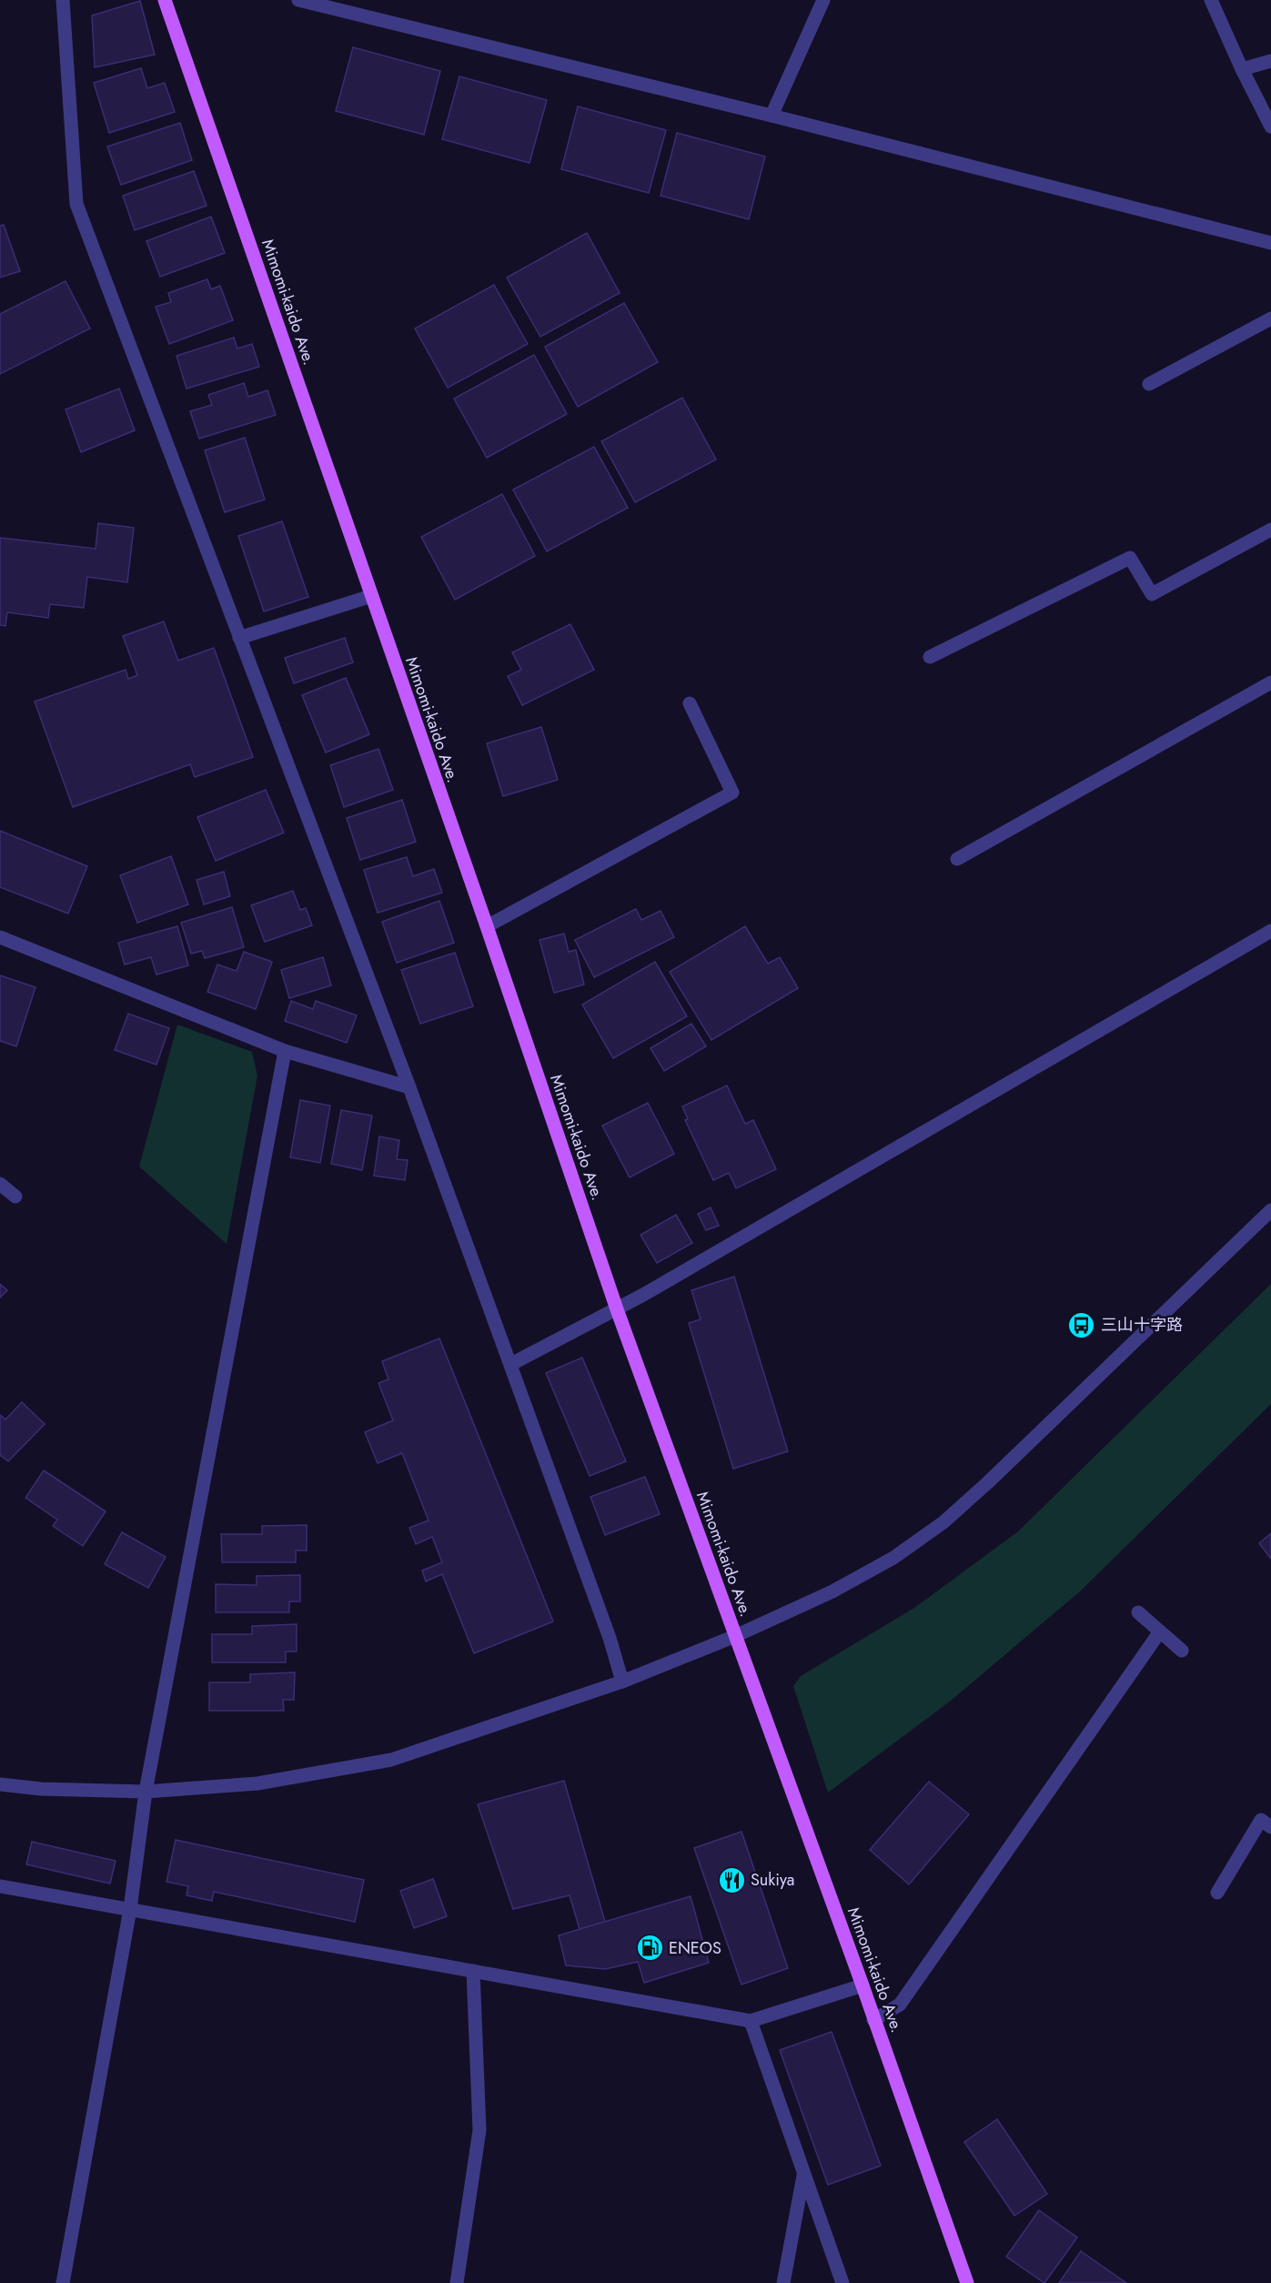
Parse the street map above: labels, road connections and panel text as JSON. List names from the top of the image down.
{
  "streets": {
    "main road": ["Mimomi-kaido Ave."]
  },
  "places": {
    "bus stop": ["三山十字路"],
    "restaurant": ["Sukiya"],
    "fuel station": ["ENEOS"]
  }
}
